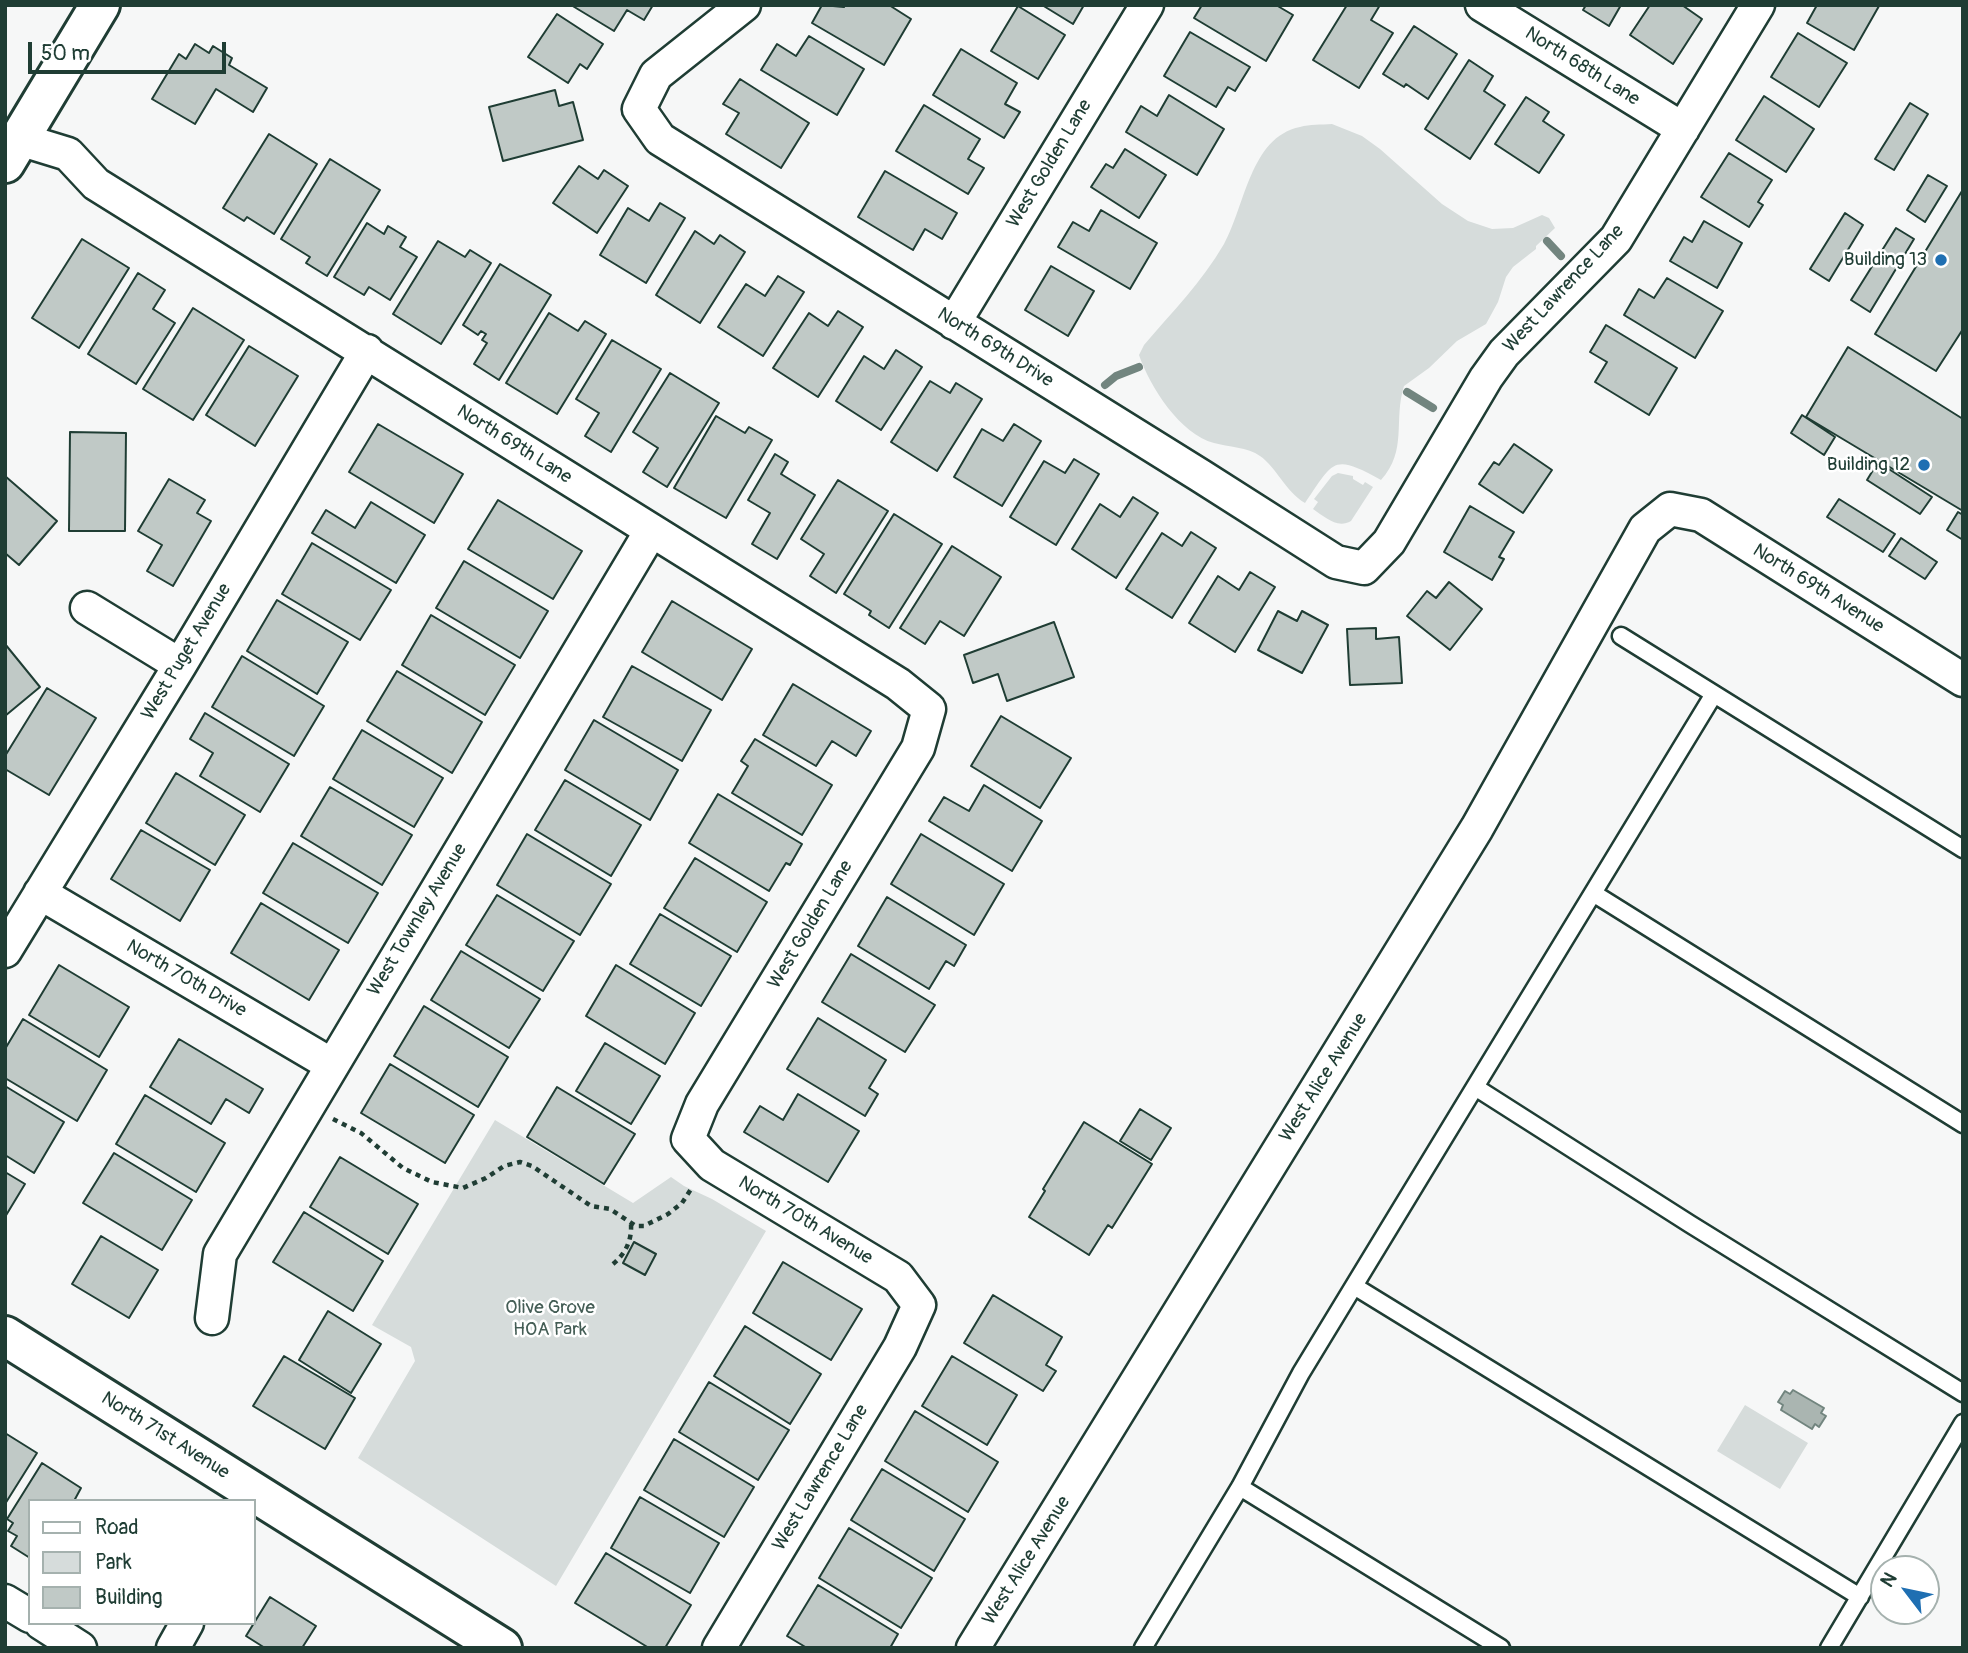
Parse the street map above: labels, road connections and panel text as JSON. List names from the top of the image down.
{
  "streets": {
    "street": [
      "North 68th Lane",
      "West Golden Lane",
      "West Lawrence Lane",
      "North 69th Drive",
      "North 69th Lane",
      "North 69th Avenue",
      "West Puget Avenue",
      "West Townley Avenue",
      "North 70th Drive",
      "West Alice Avenue",
      "North 70th Avenue",
      "North 71st Avenue"
    ]
  },
  "crossings": [
    ["North 68th Lane", "West Lawrence Lane"],
    ["West Golden Lane", "North 69th Drive"],
    ["West Golden Lane", "North 69th Lane"],
    ["West Golden Lane", "North 70th Avenue"],
    ["West Lawrence Lane", "North 69th Drive"],
    ["West Lawrence Lane", "North 70th Avenue"],
    ["North 69th Lane", "West Puget Avenue"],
    ["North 69th Lane", "West Townley Avenue"],
    ["North 69th Avenue", "West Alice Avenue"],
    ["West Puget Avenue", "North 70th Drive"],
    ["West Townley Avenue", "North 70th Drive"]
  ],
  "parks": ["Olive Grove HOA Park"],
  "places": ["Building 13", "Building 12"],
  "legend": ["Road", "Park", "Building"],
  "scale_bar": "50 m",
  "north": "top left"
}
